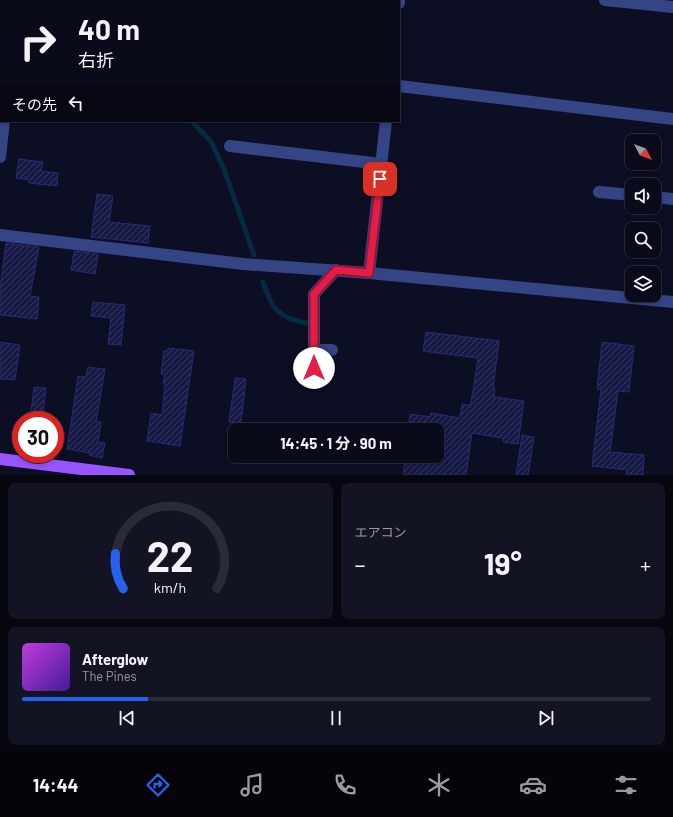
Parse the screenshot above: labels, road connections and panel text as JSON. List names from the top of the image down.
{
  "north": "bottom right",
  "page": {
    "turn": ["40 m", "右折"],
    "then": "その先",
    "limit": "30",
    "trip": "14:45 · 1 分 · 90 m",
    "tile": "エアコン",
    "heat": ["−", "19°", "+"],
    "song": ["Afterglow", "The Pines"],
    "tabs": "14:44",
    "gauge": ["22", "km/h"]
  }
}
